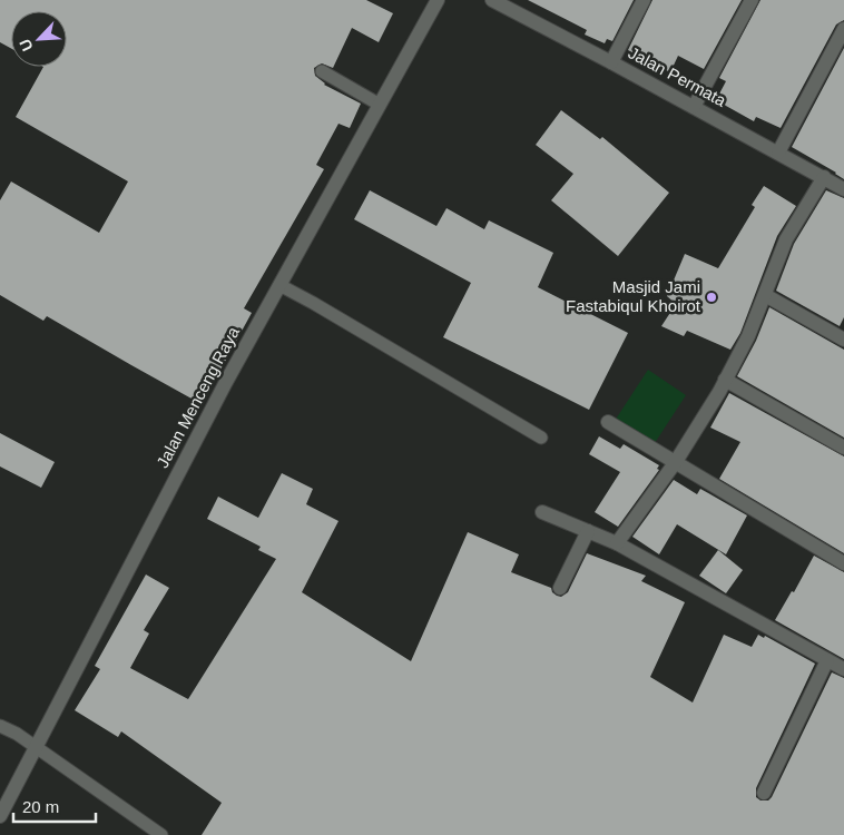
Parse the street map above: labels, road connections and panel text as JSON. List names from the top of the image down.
{
  "streets": {
    "street": ["Jalan Permata", "Jalan Menceng Raya"]
  },
  "places": ["Masjid Jami Fastabiqul Khoirot"],
  "scale_bar": "20 m",
  "north": "bottom left"
}
